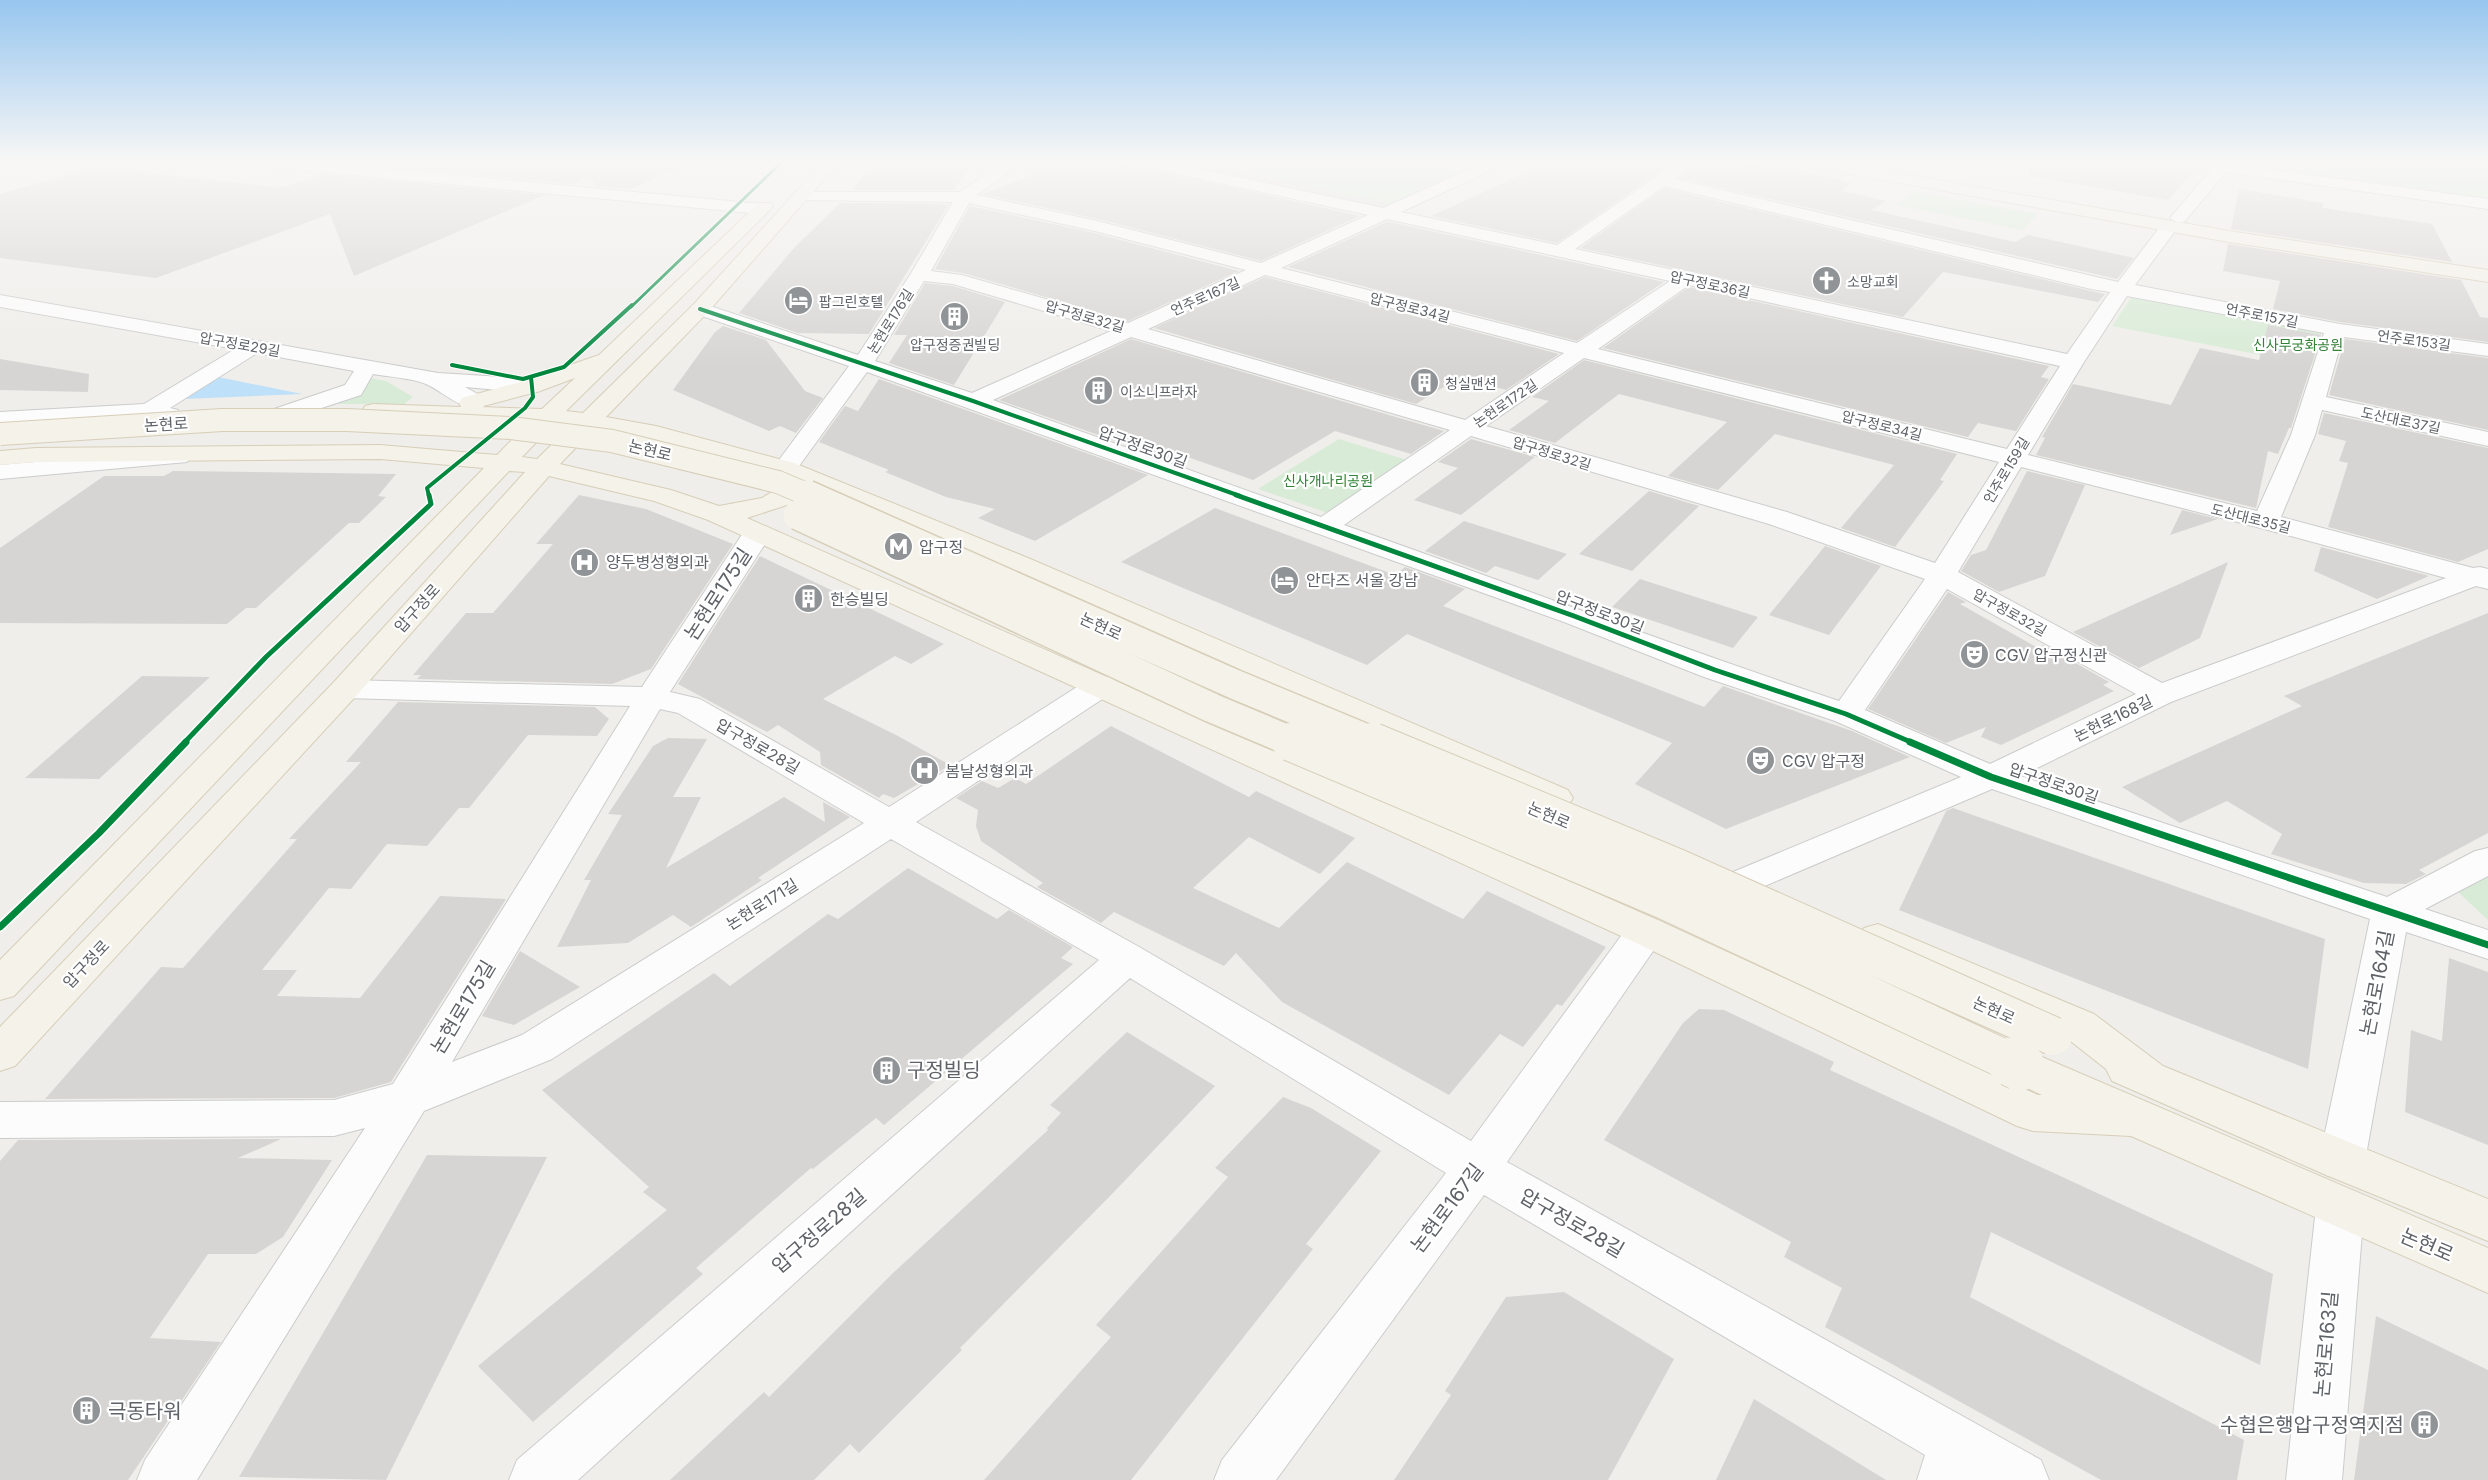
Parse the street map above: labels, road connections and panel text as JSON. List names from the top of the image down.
{
  "streets": {
    "main road": ["논현로", "압구정로"],
    "street": [
      "압구정로36길",
      "언주로167길",
      "압구정로34길",
      "언주로157길",
      "압구정로32길",
      "논현로176길",
      "언주로153길",
      "압구정로29길",
      "논현로172길",
      "도산대로37길",
      "압구정로30길",
      "언주로159길",
      "도산대로35길",
      "논현로175길",
      "논현로168길",
      "압구정로28길",
      "논현로171길",
      "논현로164길",
      "논현로167길",
      "논현로163길"
    ]
  },
  "crossings": [
    ["압구정로36길", "논현로172길"],
    ["압구정로36길", "언주로159길"],
    ["언주로167길", "압구정로34길"],
    ["언주로167길", "압구정로32길"],
    ["언주로167길", "압구정로30길"],
    ["압구정로34길", "논현로172길"],
    ["압구정로34길", "언주로159길"],
    ["압구정로34길", "도산대로35길"],
    ["언주로157길", "언주로153길"],
    ["언주로157길", "언주로159길"],
    ["압구정로32길", "논현로176길"],
    ["압구정로32길", "논현로172길"],
    ["압구정로32길", "언주로159길"],
    ["압구정로32길", "논현로168길"],
    ["논현로176길", "논현로"],
    ["논현로176길", "압구정로30길"],
    ["논현로172길", "압구정로30길"],
    ["논현로", "논현로175길"],
    ["논현로", "압구정로"],
    ["논현로", "논현로168길"],
    ["논현로", "논현로171길"],
    ["논현로", "논현로164길"],
    ["논현로", "논현로167길"],
    ["논현로", "논현로163길"],
    ["압구정로30길", "언주로159길"],
    ["압구정로30길", "압구정로"],
    ["압구정로30길", "논현로168길"],
    ["압구정로30길", "논현로164길"],
    ["언주로159길", "도산대로35길"],
    ["도산대로35길", "논현로168길"],
    ["논현로175길", "압구정로28길"],
    ["논현로175길", "논현로171길"],
    ["압구정로", "압구정로28길"],
    ["압구정로28길", "논현로171길"],
    ["압구정로28길", "논현로167길"],
    ["논현로164길", "논현로163길"]
  ],
  "parks": ["신사무궁화공원", "신사개나리공원"],
  "places": {
    "church": ["소망교회"],
    "hotel": ["팝그린호텔", "안다즈 서울 강남"],
    "building": [
      "압구정증권빌딩",
      "청실맨션",
      "이소니프라자",
      "한승빌딩",
      "구정빌딩",
      "극동타워",
      "수협은행압구정역지점"
    ],
    "metro station": ["압구정"],
    "hospital": ["양두병성형외과", "봄날성형외과"],
    "theatre": ["CGV 압구정신관", "CGV 압구정"]
  }
}
